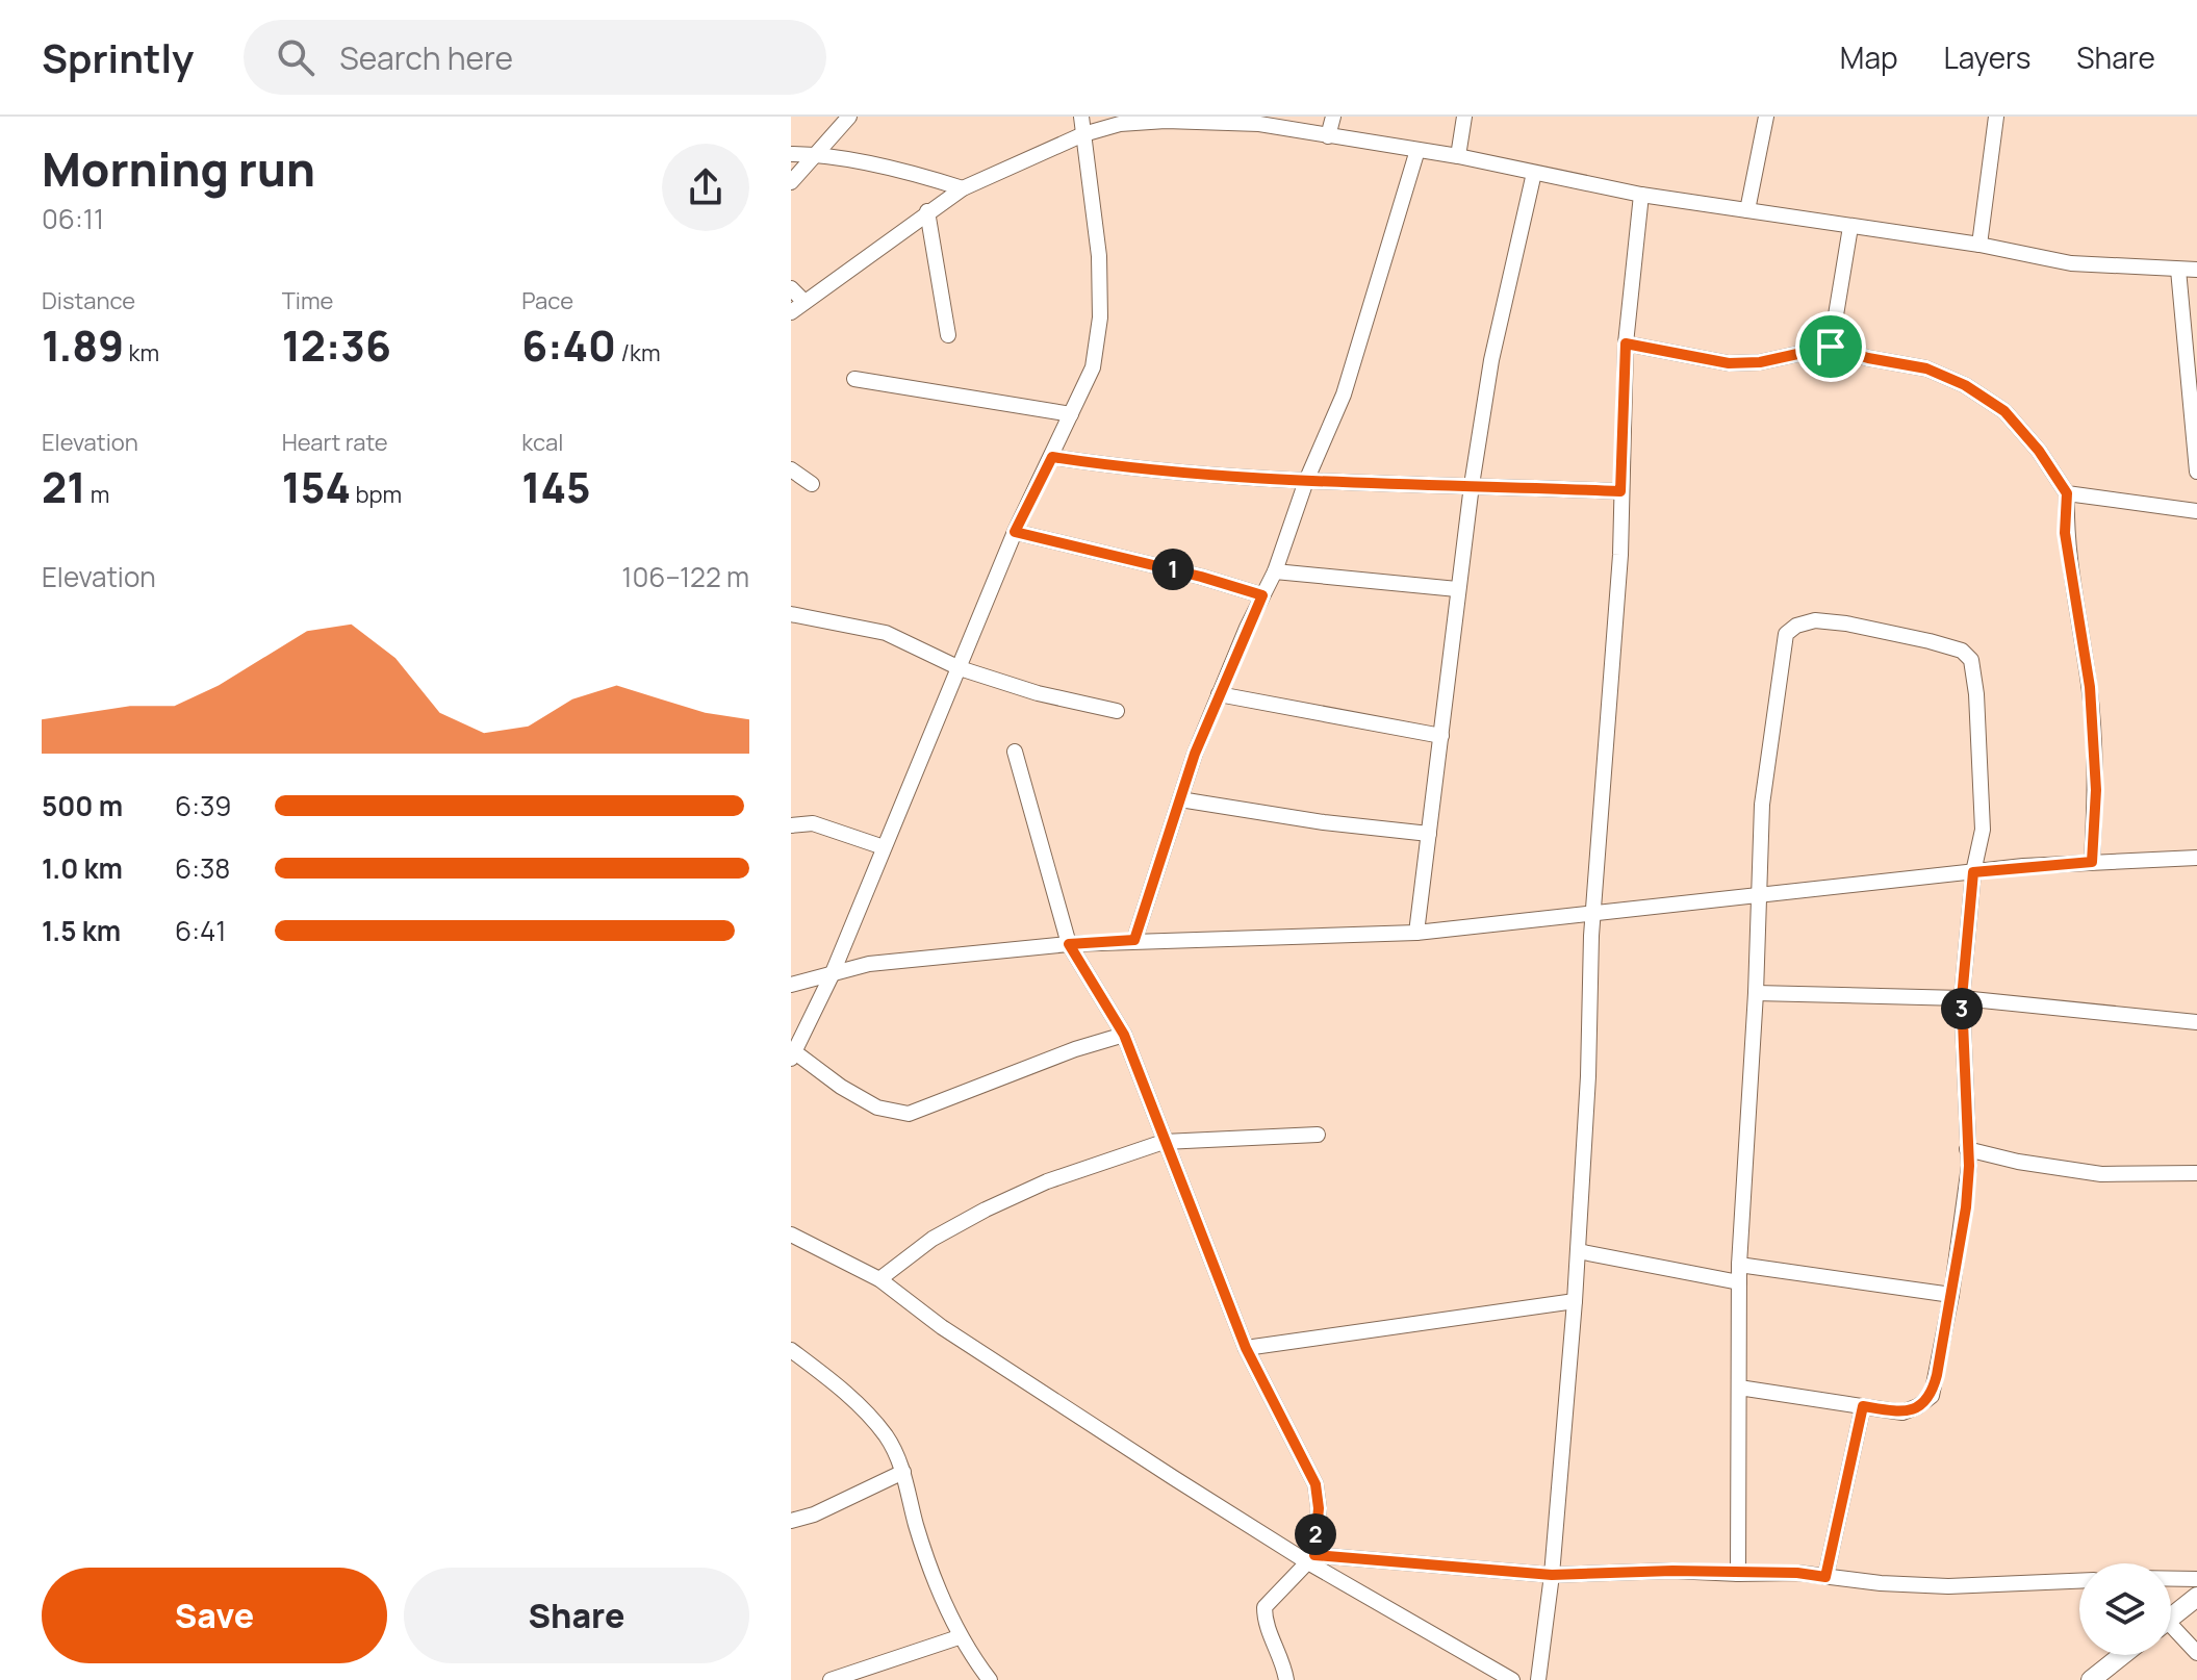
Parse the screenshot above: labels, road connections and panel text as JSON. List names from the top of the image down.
{
  "page": {
    "header": "Sprintly",
    "search": "Search here",
    "nav": ["Map", "Layers", "Share"],
    "heading": ["Morning run", "06:11"],
    "stats": [
      ["Distance", "1.89 km"],
      ["Time", "12:36"],
      ["Pace", "6:40 /km"],
      ["Elevation", "21 m"],
      ["Heart rate", "154 bpm"],
      ["kcal", "145"]
    ],
    "chart": ["Elevation", "106–122 m"],
    "pins": ["1", "3", "2"],
    "list": [
      {
        "name": "500 m",
        "note": "6:39"
      },
      {
        "name": "1.0 km",
        "note": "6:38"
      },
      {
        "name": "1.5 km",
        "note": "6:41"
      }
    ],
    "buttons": ["Save", "Share"]
  }
}
